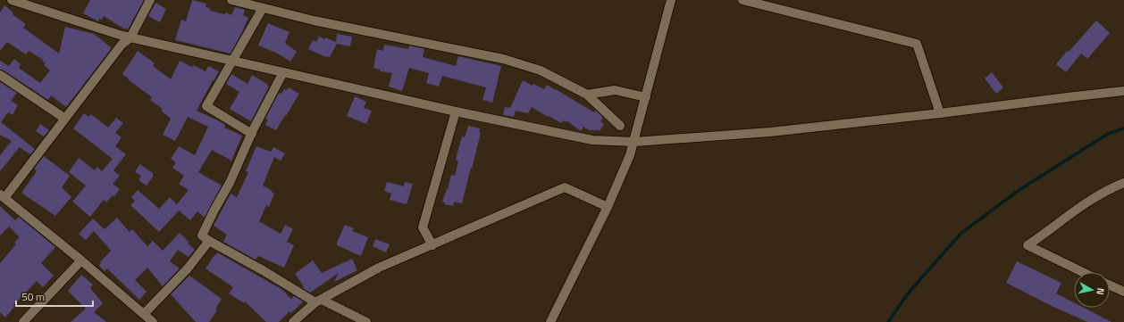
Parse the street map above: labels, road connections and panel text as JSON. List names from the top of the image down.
{
  "scale_bar": "50 m",
  "north": "right"
}
